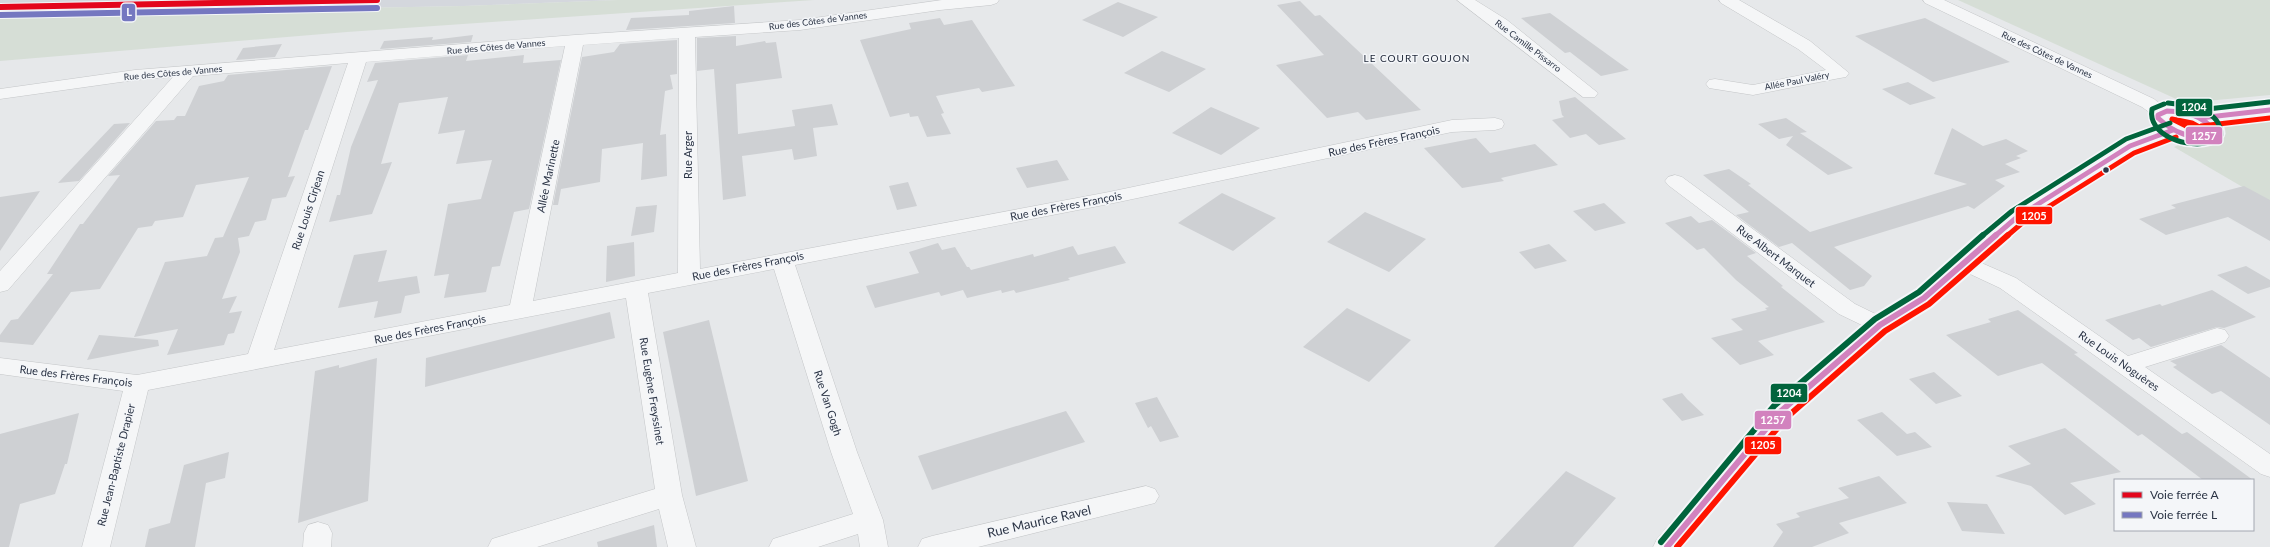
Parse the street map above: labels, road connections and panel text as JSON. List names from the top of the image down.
{
  "streets": {
    "street": [
      "Rue des Côtes de Vannes",
      "Rue Camille Pissarro",
      "Allée Paul Valéry",
      "Rue des Frères François",
      "Rue Arger",
      "Allée Marinette",
      "Rue Louis Cirjean",
      "Rue Albert Marquet",
      "Rue Louis Noguères",
      "Rue Eugène Freyssinet",
      "Rue Van Gogh",
      "Rue Jean-Baptiste Drapier",
      "Rue Maurice Ravel"
    ]
  },
  "crossings": [
    ["Rue des Côtes de Vannes", "Rue Arger"],
    ["Rue des Côtes de Vannes", "Allée Marinette"],
    ["Rue des Côtes de Vannes", "Rue Louis Cirjean"],
    ["Rue des Frères François", "Rue Arger"],
    ["Rue des Frères François", "Allée Marinette"],
    ["Rue des Frères François", "Rue Louis Cirjean"],
    ["Rue des Frères François", "Rue Eugène Freyssinet"],
    ["Rue des Frères François", "Rue Van Gogh"],
    ["Rue des Frères François", "Rue Jean-Baptiste Drapier"]
  ],
  "districts": ["LE COURT GOUJON"],
  "lines": [
    "rail line A",
    "rail line L",
    "transit line 1204",
    "transit line 1257",
    "transit line 1205"
  ],
  "legend": ["Voie ferrée A", "Voie ferrée L"]
}
